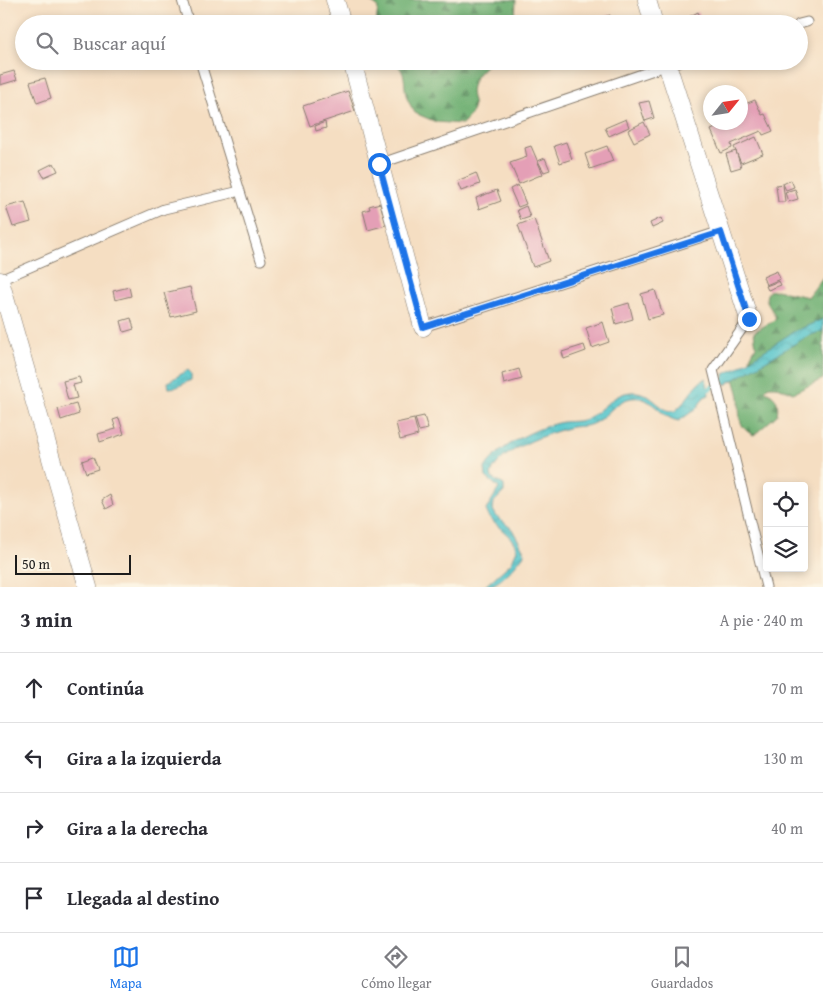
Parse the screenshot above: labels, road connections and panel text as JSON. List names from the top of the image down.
{
  "scale_bar": "50 m",
  "north": "top right",
  "page": {
    "search": "Buscar aquí",
    "scale": "50 m",
    "heading": ["3 min", "A pie · 240 m"],
    "list": [
      ["Continúa", "70 m"],
      ["Gira a la izquierda", "130 m"],
      ["Gira a la derecha", "40 m"],
      "Llegada al destino"
    ],
    "nav": ["Mapa", "Cómo llegar", "Guardados"]
  }
}
